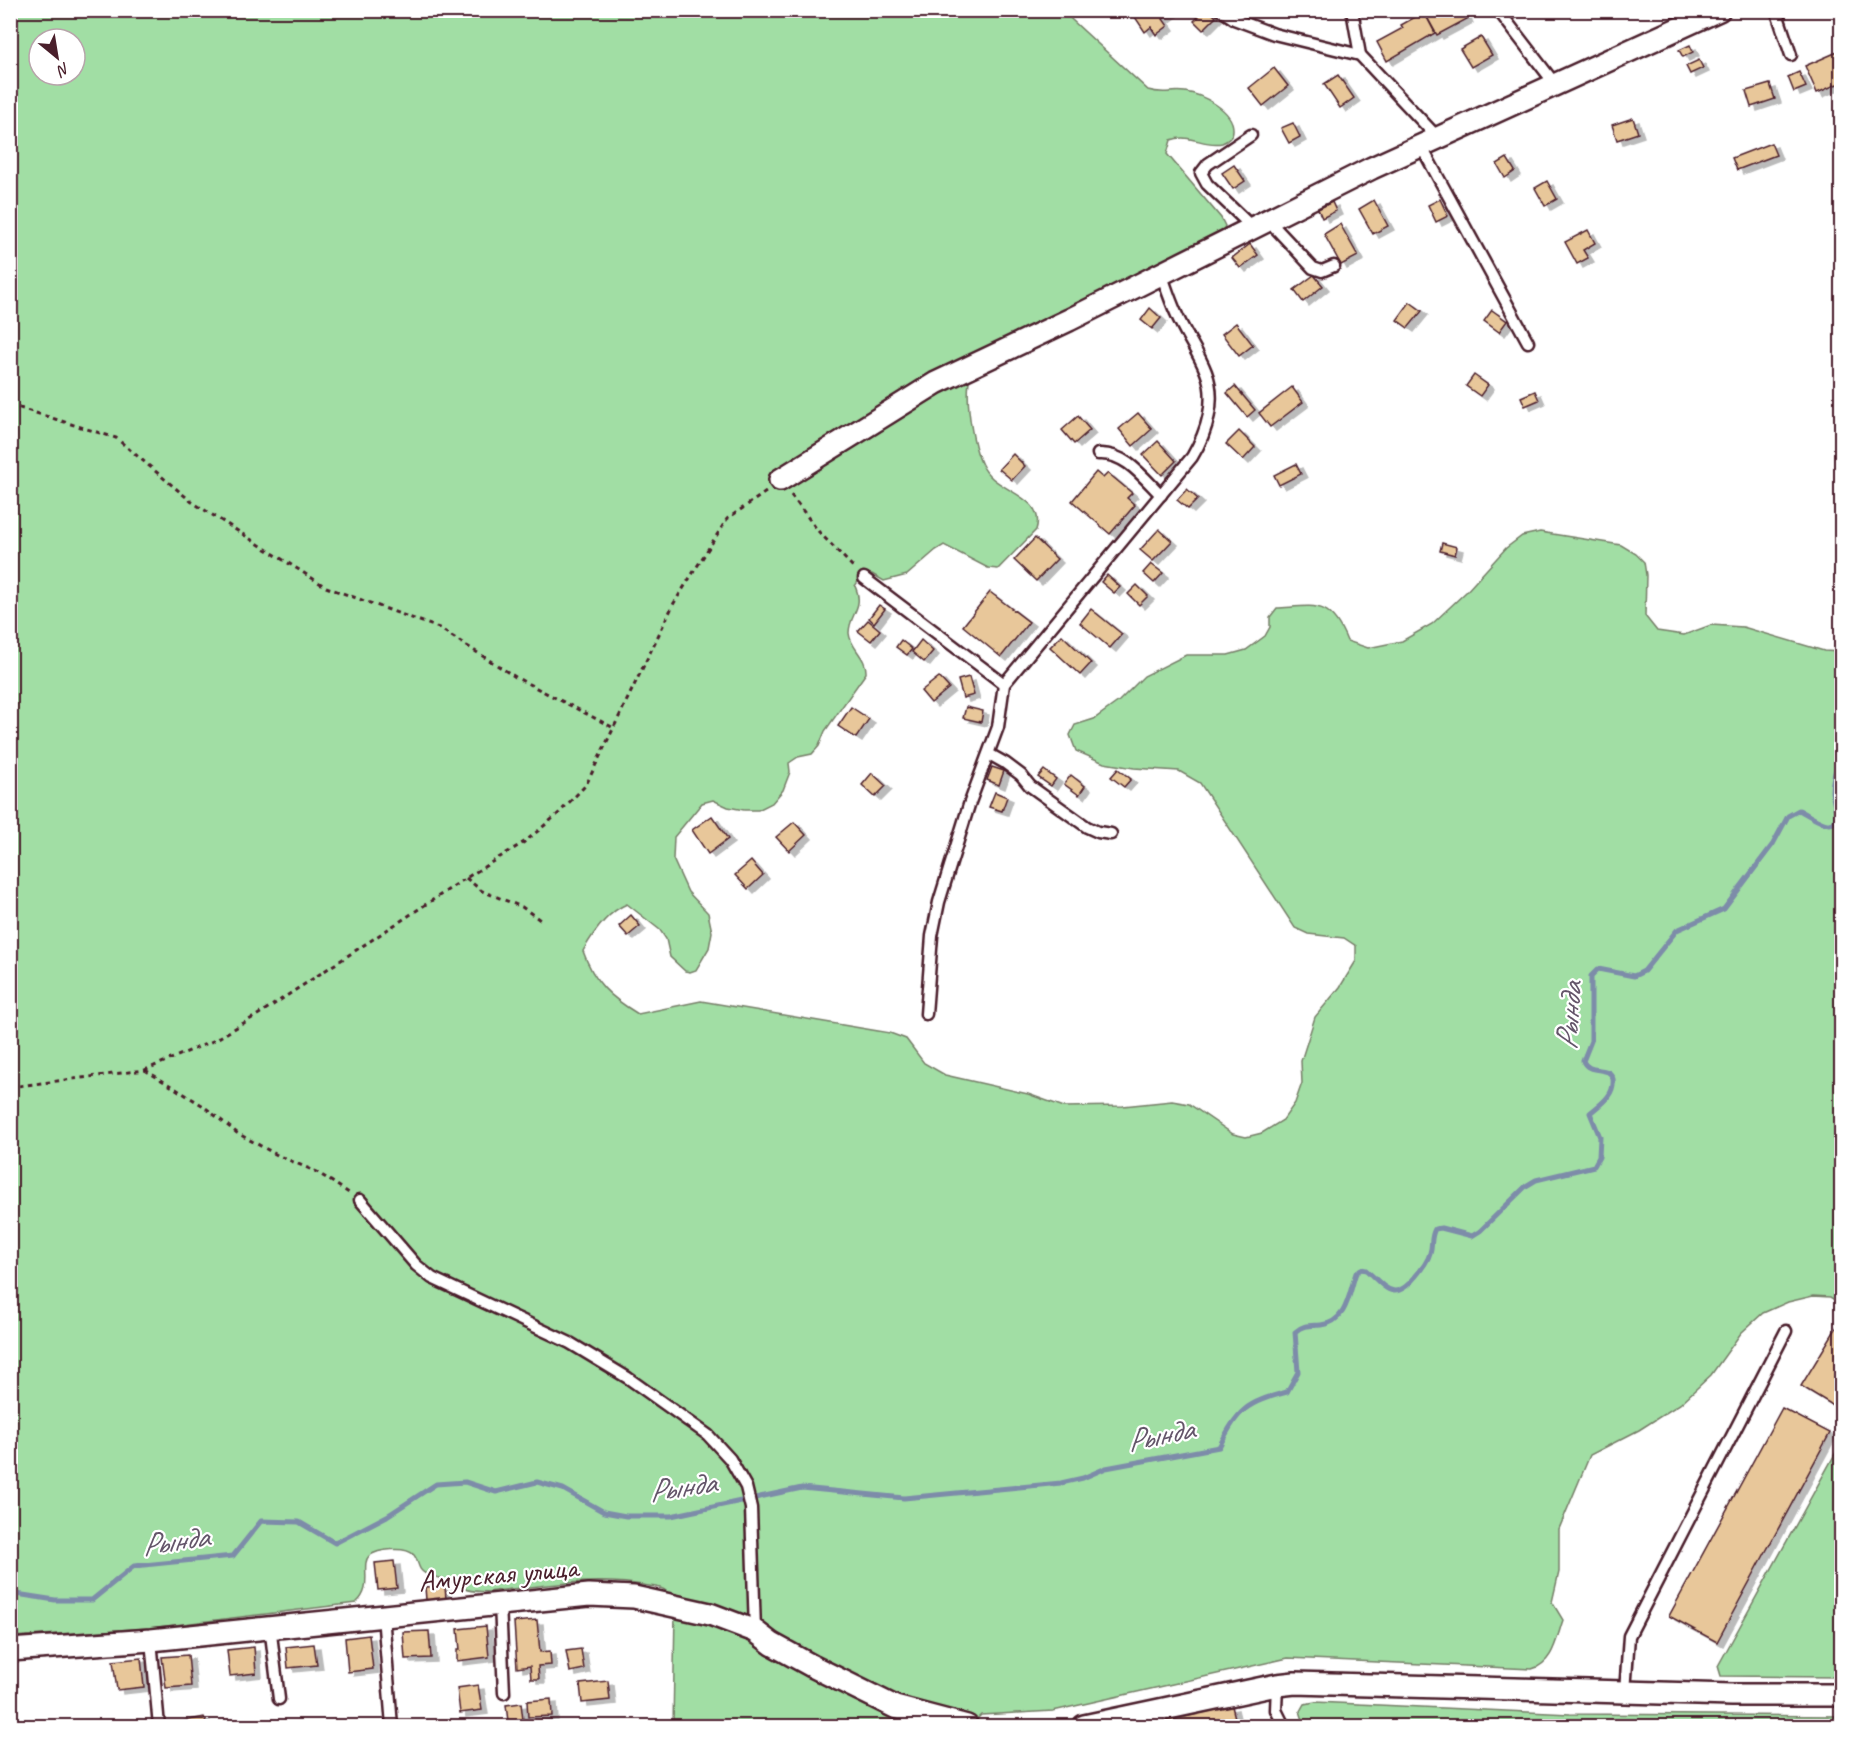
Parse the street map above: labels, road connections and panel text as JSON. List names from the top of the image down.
{
  "streets": {
    "street": ["Амурская улица"]
  },
  "water": ["Рында"],
  "north": "bottom right"
}
